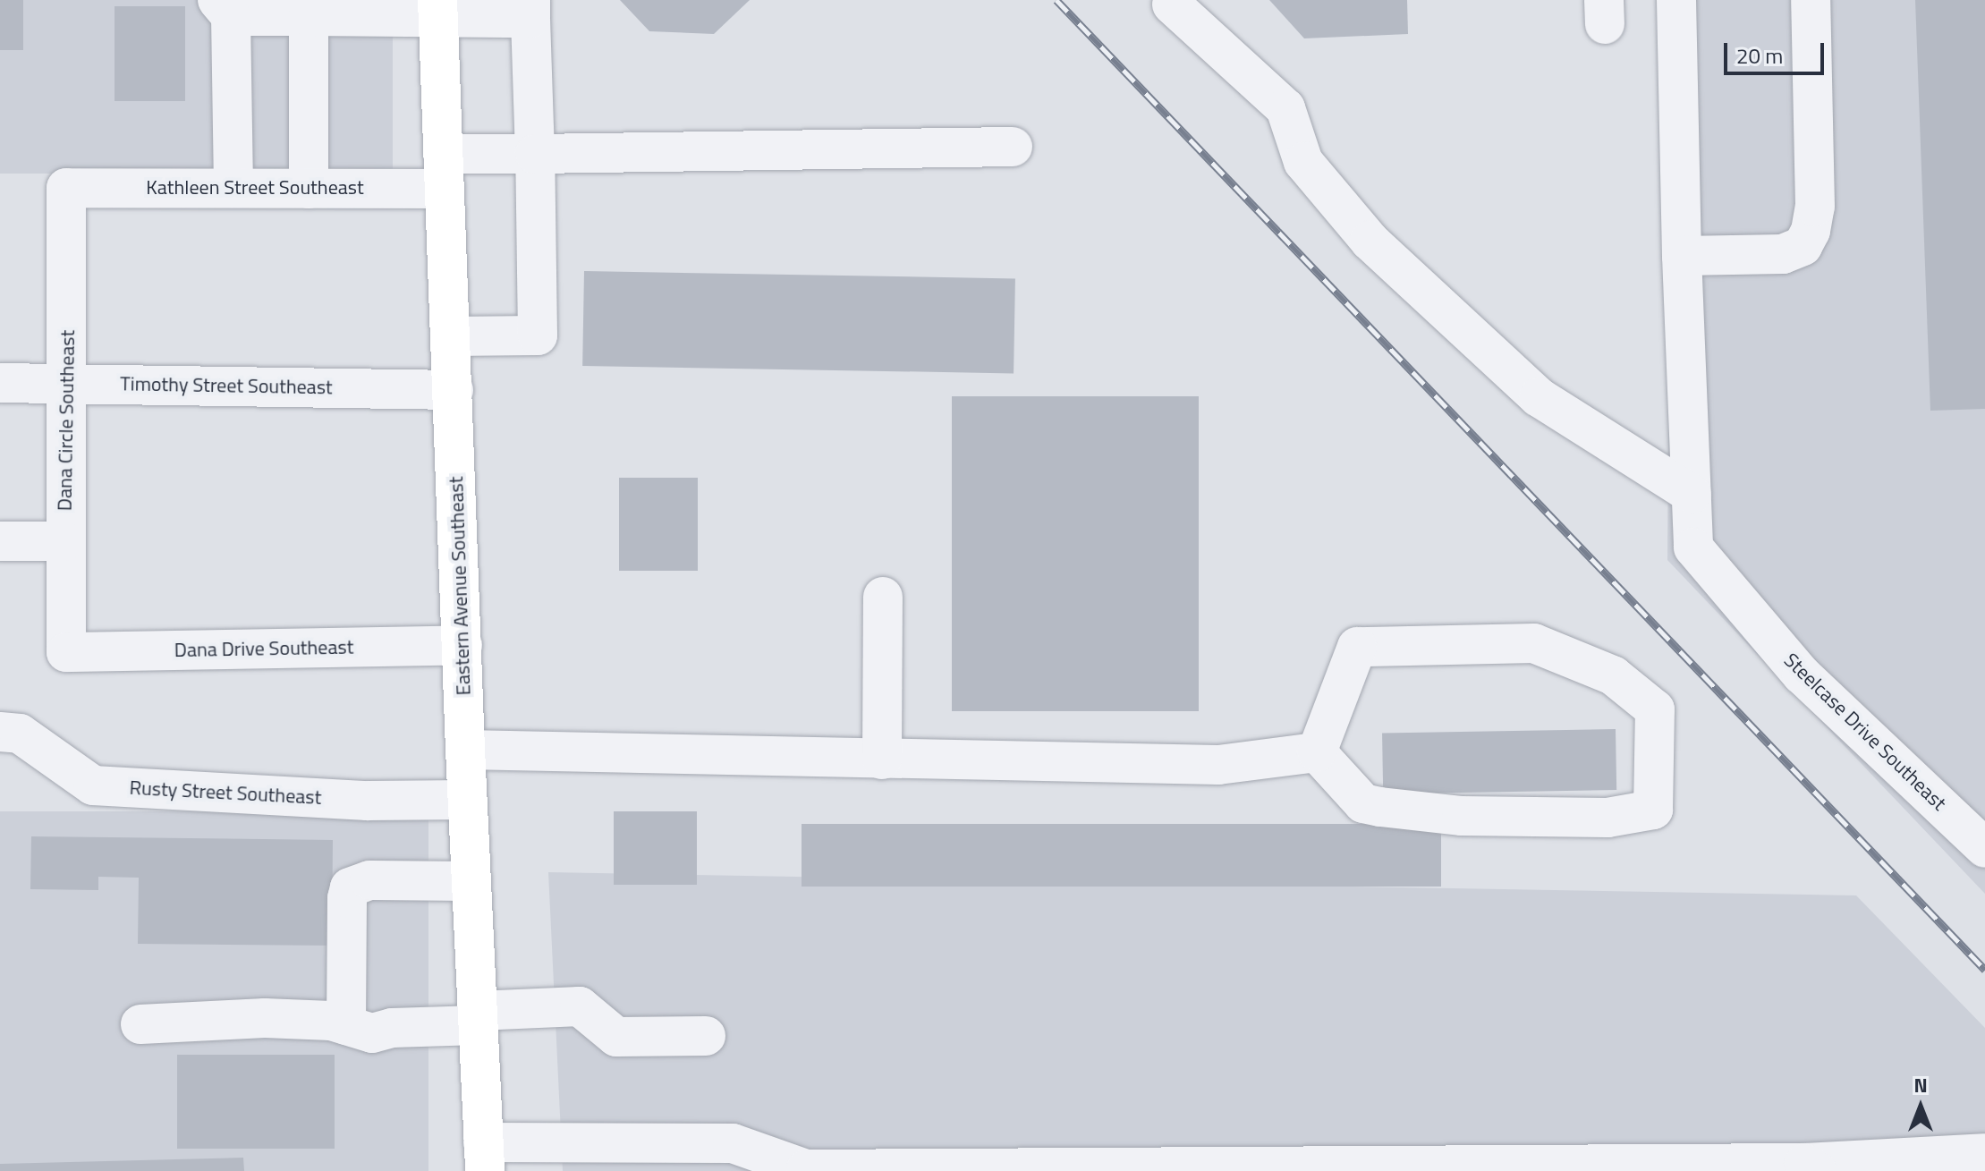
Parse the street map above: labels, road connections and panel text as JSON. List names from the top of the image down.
{
  "streets": {
    "main road": ["Eastern Avenue Southeast"],
    "street": [
      "Kathleen Street Southeast",
      "Timothy Street Southeast",
      "Dana Circle Southeast",
      "Dana Drive Southeast",
      "Steelcase Drive Southeast",
      "Rusty Street Southeast"
    ]
  },
  "crossings": [
    ["Kathleen Street Southeast", "Dana Circle Southeast"],
    ["Kathleen Street Southeast", "Eastern Avenue Southeast"],
    ["Timothy Street Southeast", "Dana Circle Southeast"],
    ["Timothy Street Southeast", "Eastern Avenue Southeast"],
    ["Dana Circle Southeast", "Dana Drive Southeast"],
    ["Eastern Avenue Southeast", "Dana Drive Southeast"],
    ["Eastern Avenue Southeast", "Rusty Street Southeast"]
  ],
  "scale_bar": "20 m",
  "north": "top"
}
